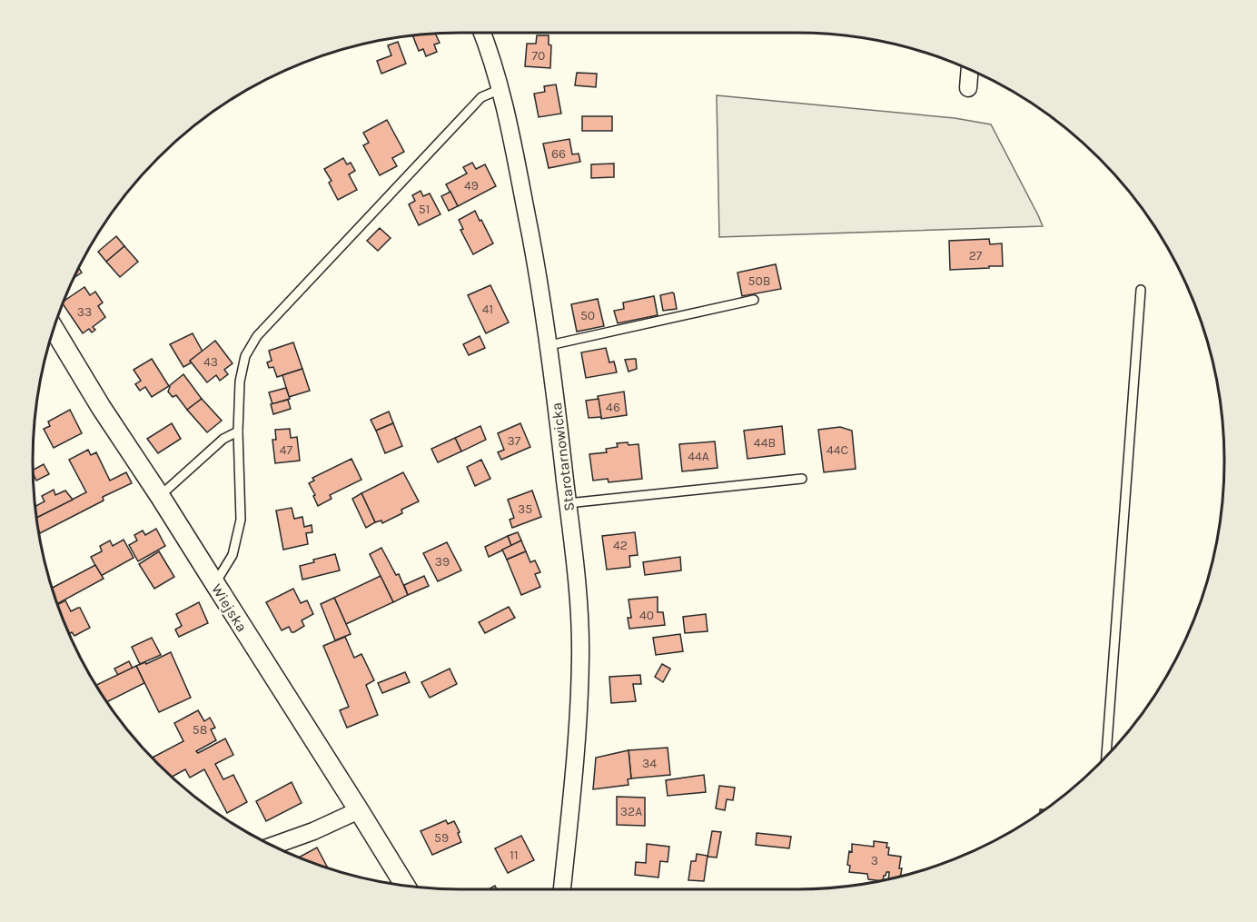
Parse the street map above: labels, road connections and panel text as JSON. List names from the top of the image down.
{
  "streets": {
    "street": ["Starotarnowicka", "Wiejska"]
  },
  "house_numbers": [
    "70",
    "66",
    "49",
    "51",
    "27",
    "50B",
    "41",
    "33",
    "50",
    "43",
    "46",
    "37",
    "44B",
    "47",
    "44C",
    "44A",
    "35",
    "42",
    "39",
    "40",
    "58",
    "34",
    "32A",
    "59",
    "11",
    "3"
  ]
}
